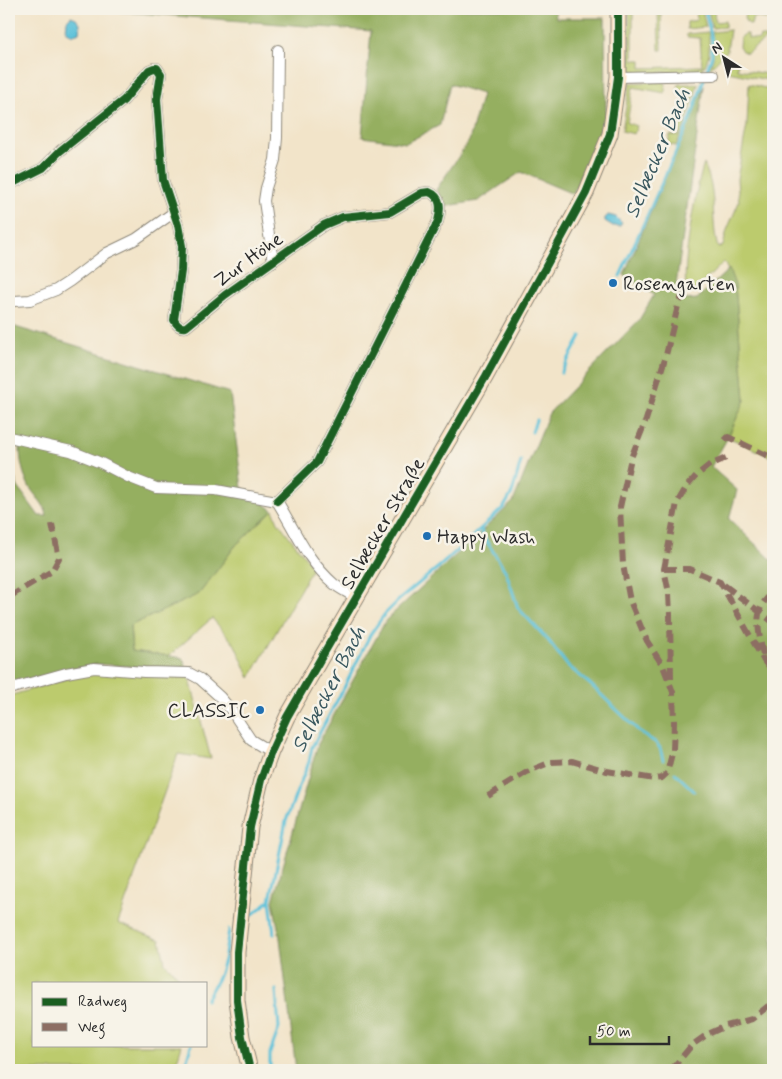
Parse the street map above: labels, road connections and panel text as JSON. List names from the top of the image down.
{
  "streets": {
    "main road": ["Selbecker Straße"],
    "street": ["Zur Höhe"]
  },
  "water": ["Selbecker Bach"],
  "places": ["Rosengarten", "Happy Wash", "CLASSIC"],
  "legend": ["Radweg", "Weg"],
  "scale_bar": "50 m",
  "north": "top left"
}
